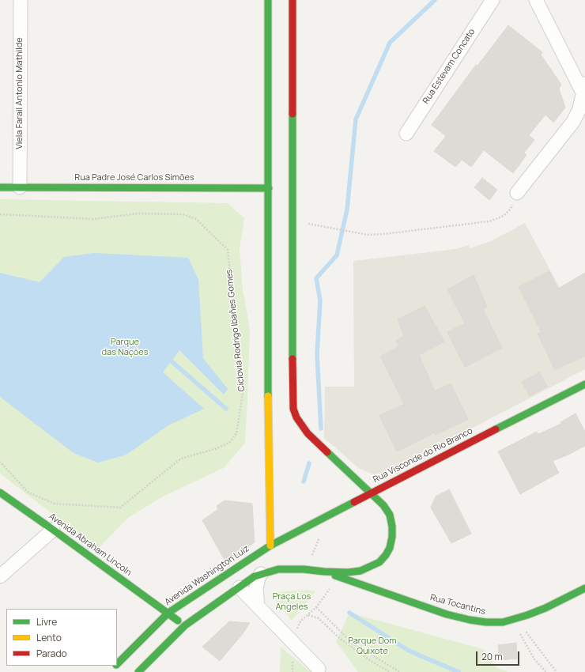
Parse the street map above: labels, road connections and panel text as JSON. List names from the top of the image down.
{
  "streets": {
    "main road": [
      "Rua Padre José Carlos Simões",
      "Rua Visconde do Rio Branco",
      "Avenida Abraham Lincoln",
      "Avenida Washington Luiz",
      "Rua Tocantins"
    ],
    "street": ["Rua Estevam Concato", "Viela Farail Antonio Mathilde"],
    "path": ["Ciclovia Rodrigo Ibañes Gomes"]
  },
  "crossings": [
    ["Viela Farail Antonio Mathilde", "Rua Padre José Carlos Simões"],
    ["Rua Visconde do Rio Branco", "Avenida Washington Luiz"],
    ["Avenida Abraham Lincoln", "Avenida Washington Luiz"]
  ],
  "parks": ["Parque das Nações", "Praça Los Angeles", "Parque Dom Quixote"],
  "legend": ["Livre", "Lento", "Parado"],
  "scale_bar": "20 m"
}
